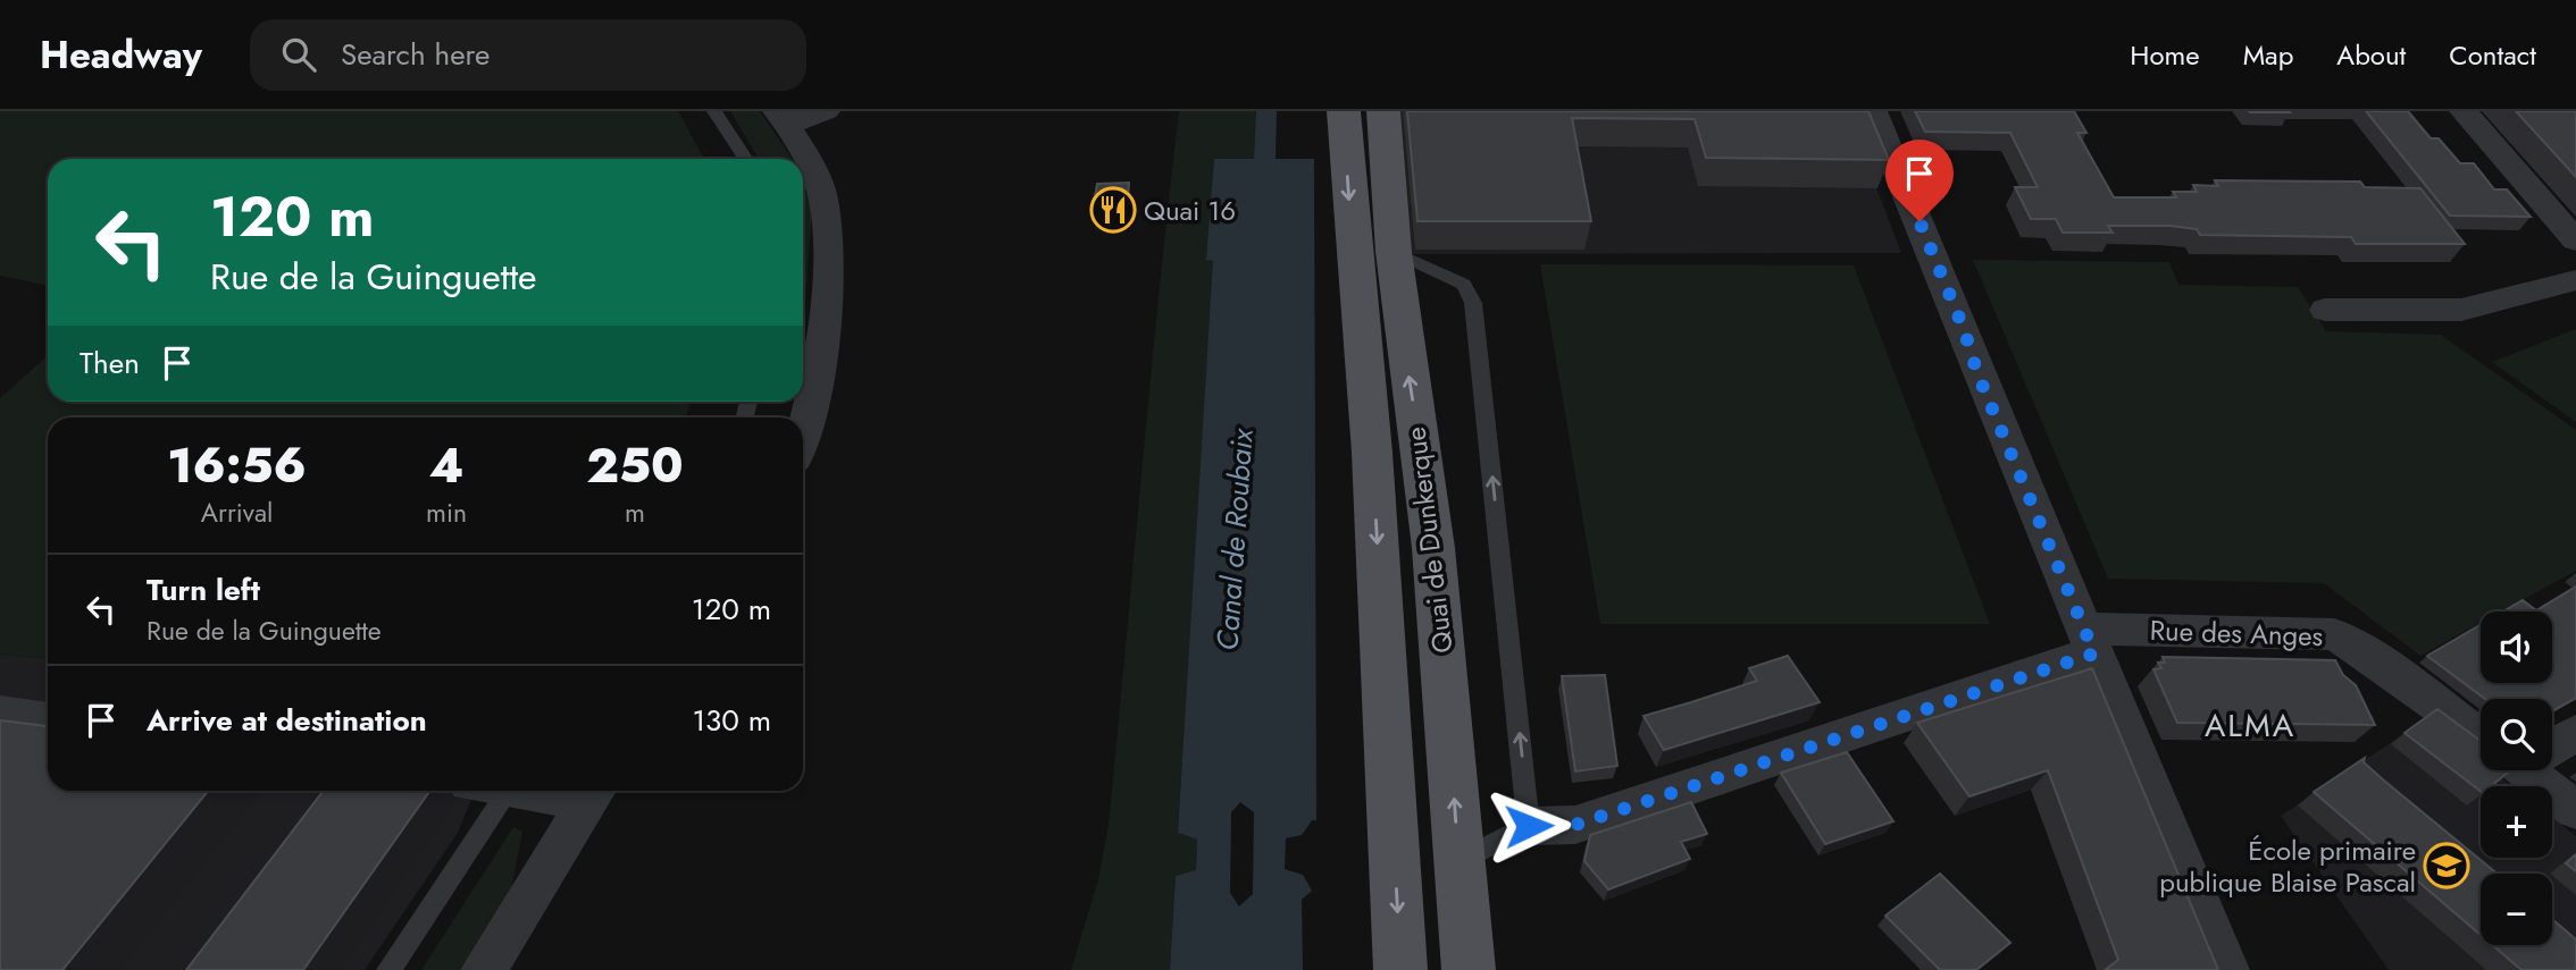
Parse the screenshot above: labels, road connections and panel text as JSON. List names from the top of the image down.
{
  "streets": {
    "main road": ["Quai de Dunkerque"],
    "street": ["Rue des Anges"]
  },
  "districts": ["ALMA"],
  "water": ["Canal de Roubaix"],
  "places": {
    "restaurant": ["Quai 16"],
    "school or university": ["École primaire publique Blaise Pascal"]
  },
  "page": {
    "header": "Headway",
    "search": "Search here",
    "nav": [
      "Home",
      "Map",
      "About",
      "Contact"
    ],
    "turn": ["120 m", "Rue de la Guinguette"],
    "then": "Then",
    "eta": [
      "16:56",
      "Arrival",
      "4",
      "min",
      "250",
      "m"
    ],
    "list": [
      {
        "name": "Turn left",
        "note": "Rue de la Guinguette",
        "value": "120 m"
      },
      {
        "name": "Arrive at destination",
        "value": "130 m"
      }
    ],
    "map_buttons": ["+", "−"]
  }
}
